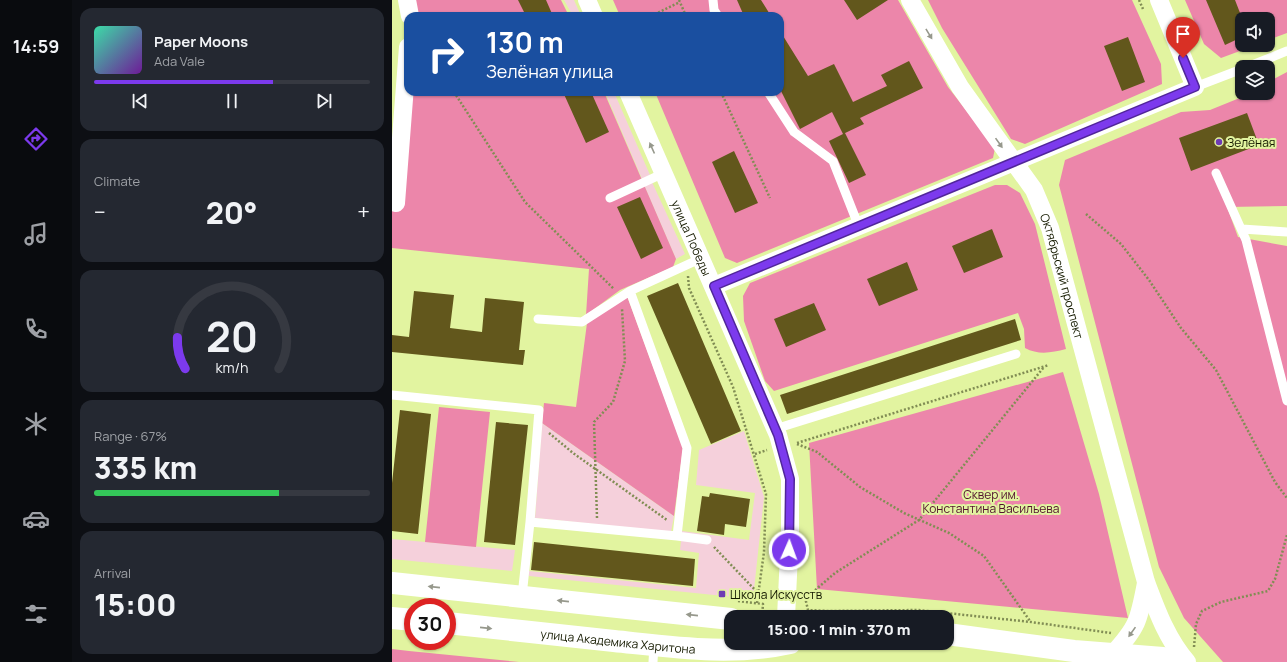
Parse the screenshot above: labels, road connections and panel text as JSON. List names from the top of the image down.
{
  "streets": {
    "main road": ["улица Академика Харитона"],
    "street": ["улица Победы", "Октябрьский проспект"]
  },
  "parks": ["Сквер им. Константина Васильева"],
  "places": {
    "other": ["Зелёная"],
    "transit": ["Школа Искусств"]
  },
  "page": {
    "tabs": "14:59",
    "turn": ["130 m", "Зелёная улица"],
    "song": ["Paper Moons", "Ada Vale"],
    "tile": [
      "Climate",
      ["Range · 67%", "335 km"],
      ["Arrival", "15:00"]
    ],
    "heat": ["−", "20°", "+"],
    "limit": "30",
    "trip": "15:00 · 1 min · 370 m",
    "gauge": ["20", "km/h"]
  }
}
